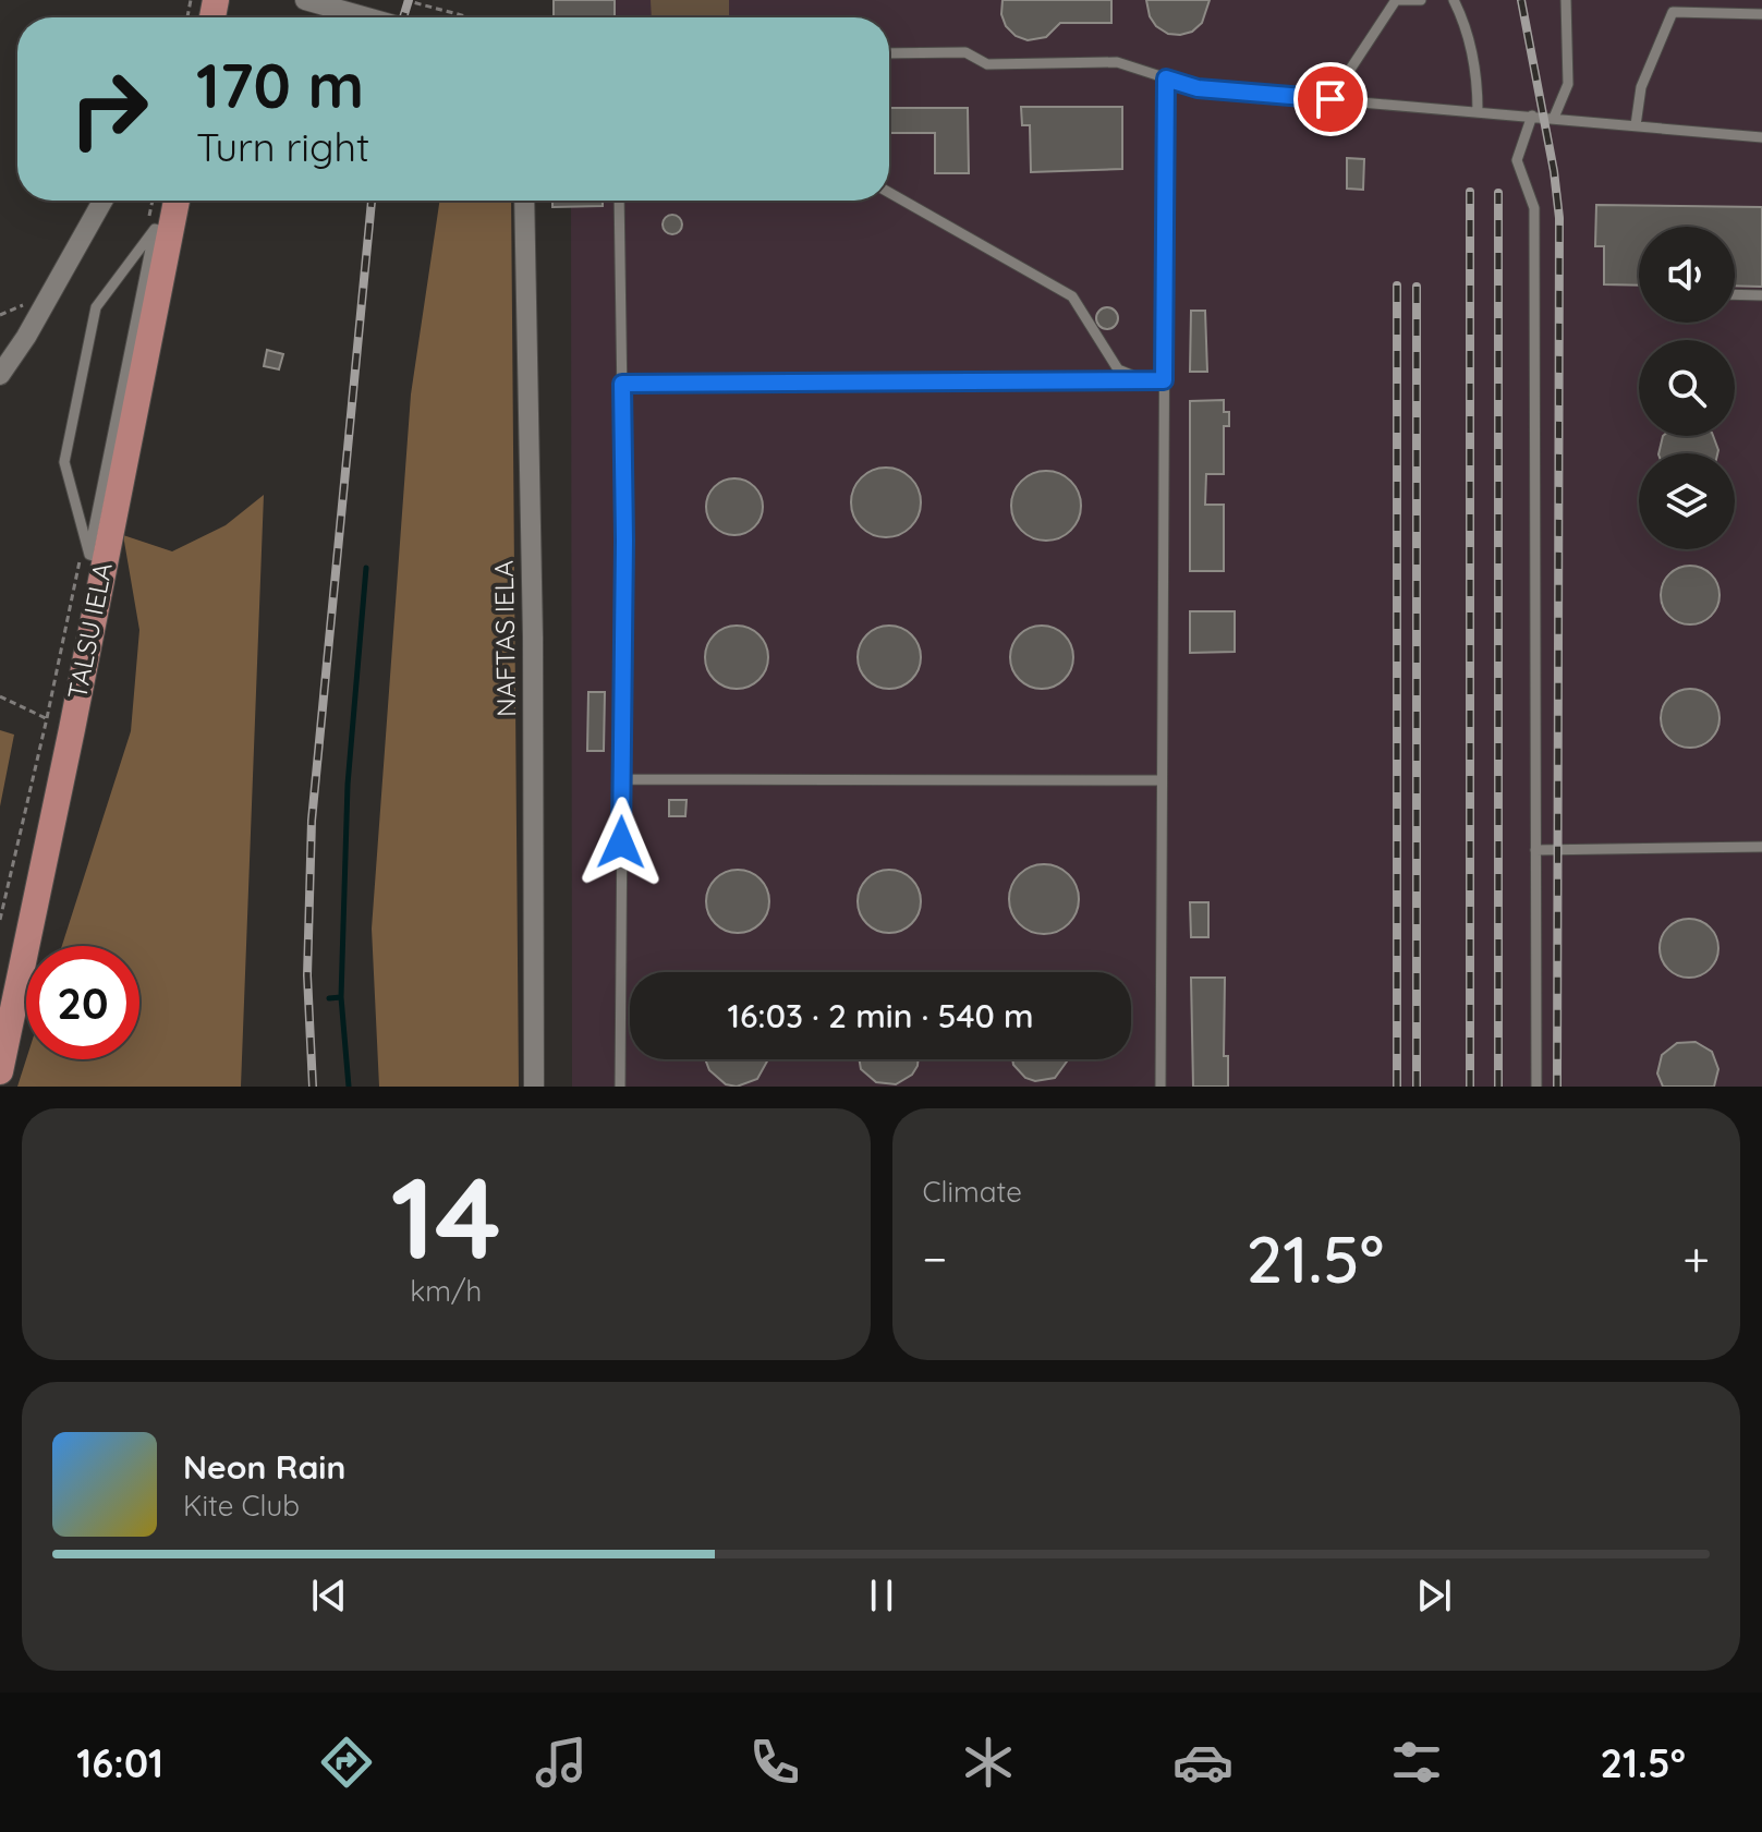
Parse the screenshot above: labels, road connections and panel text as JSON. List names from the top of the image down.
{
  "streets": {
    "main road": ["TALSU IELA"],
    "street": ["NAFTAS IELA"]
  },
  "page": {
    "turn": ["170 m", "Turn right"],
    "limit": "20",
    "trip": "16:03 · 2 min · 540 m",
    "tile": [
      ["14", "km/h"],
      "Climate"
    ],
    "heat": ["−", "21.5°", "+"],
    "song": ["Neon Rain", "Kite Club"],
    "tabs": ["16:01", "21.5°"]
  }
}
